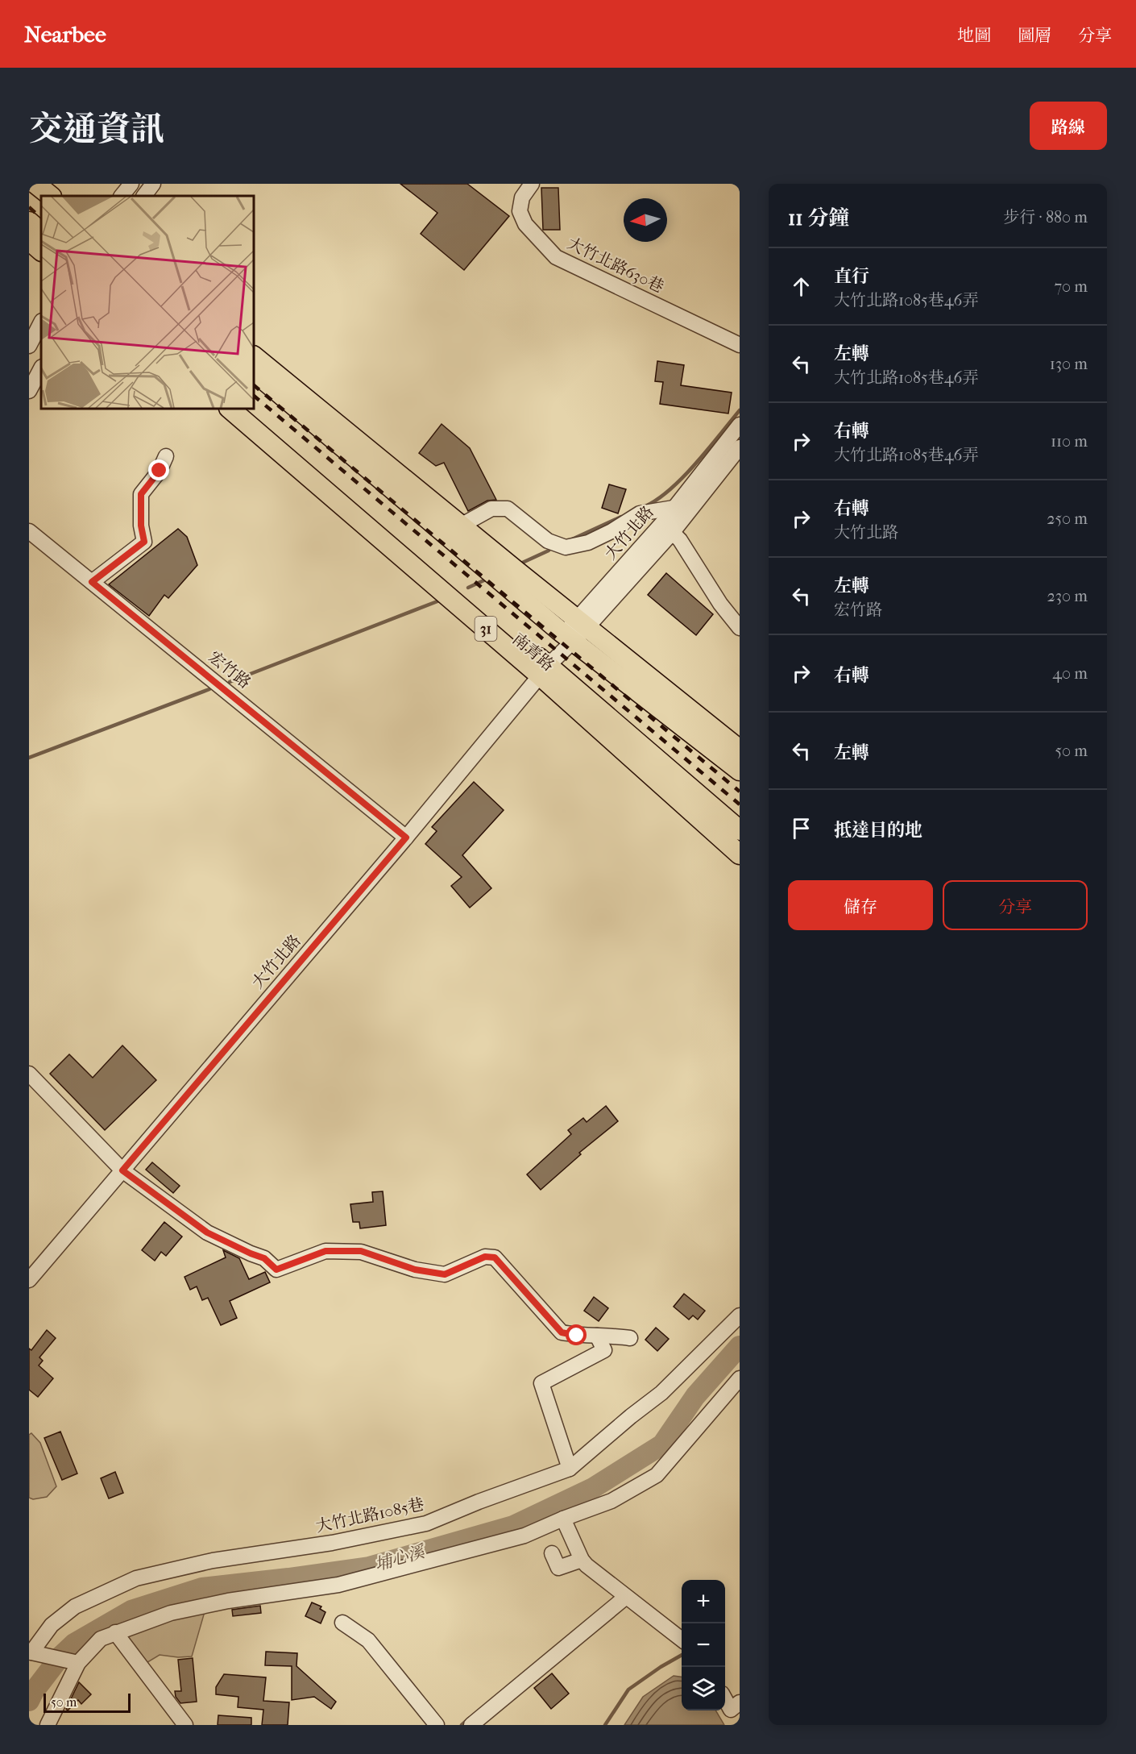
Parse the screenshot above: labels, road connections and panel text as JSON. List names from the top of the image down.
{
  "streets": {
    "main road": ["31", "南青路"],
    "street": [
      "大竹北路630巷",
      "大竹北路",
      "宏竹路",
      "大竹北路1085巷"
    ]
  },
  "crossings": [
    ["大竹北路", "31"],
    ["大竹北路", "南青路"],
    ["大竹北路", "宏竹路"],
    ["31", "南青路"]
  ],
  "water": ["埔心溪"],
  "scale_bar": "50 m",
  "north": "left",
  "page": {
    "header": "Nearbee",
    "nav": ["地圖", "圖層", "分享"],
    "title": "交通資訊",
    "buttons": [
      "路線",
      ["儲存", "分享"]
    ],
    "heading": ["11 分鐘", "步行 · 880 m"],
    "list": [
      ["直行", "大竹北路1085巷46弄", "70 m"],
      ["左轉", "大竹北路1085巷46弄", "130 m"],
      ["右轉", "大竹北路1085巷46弄", "110 m"],
      ["右轉", "大竹北路", "250 m"],
      ["左轉", "宏竹路", "230 m"],
      ["右轉", "40 m"],
      ["左轉", "50 m"],
      "抵達目的地"
    ],
    "map_buttons": ["+", "−"],
    "scale": "50 m"
  }
}
